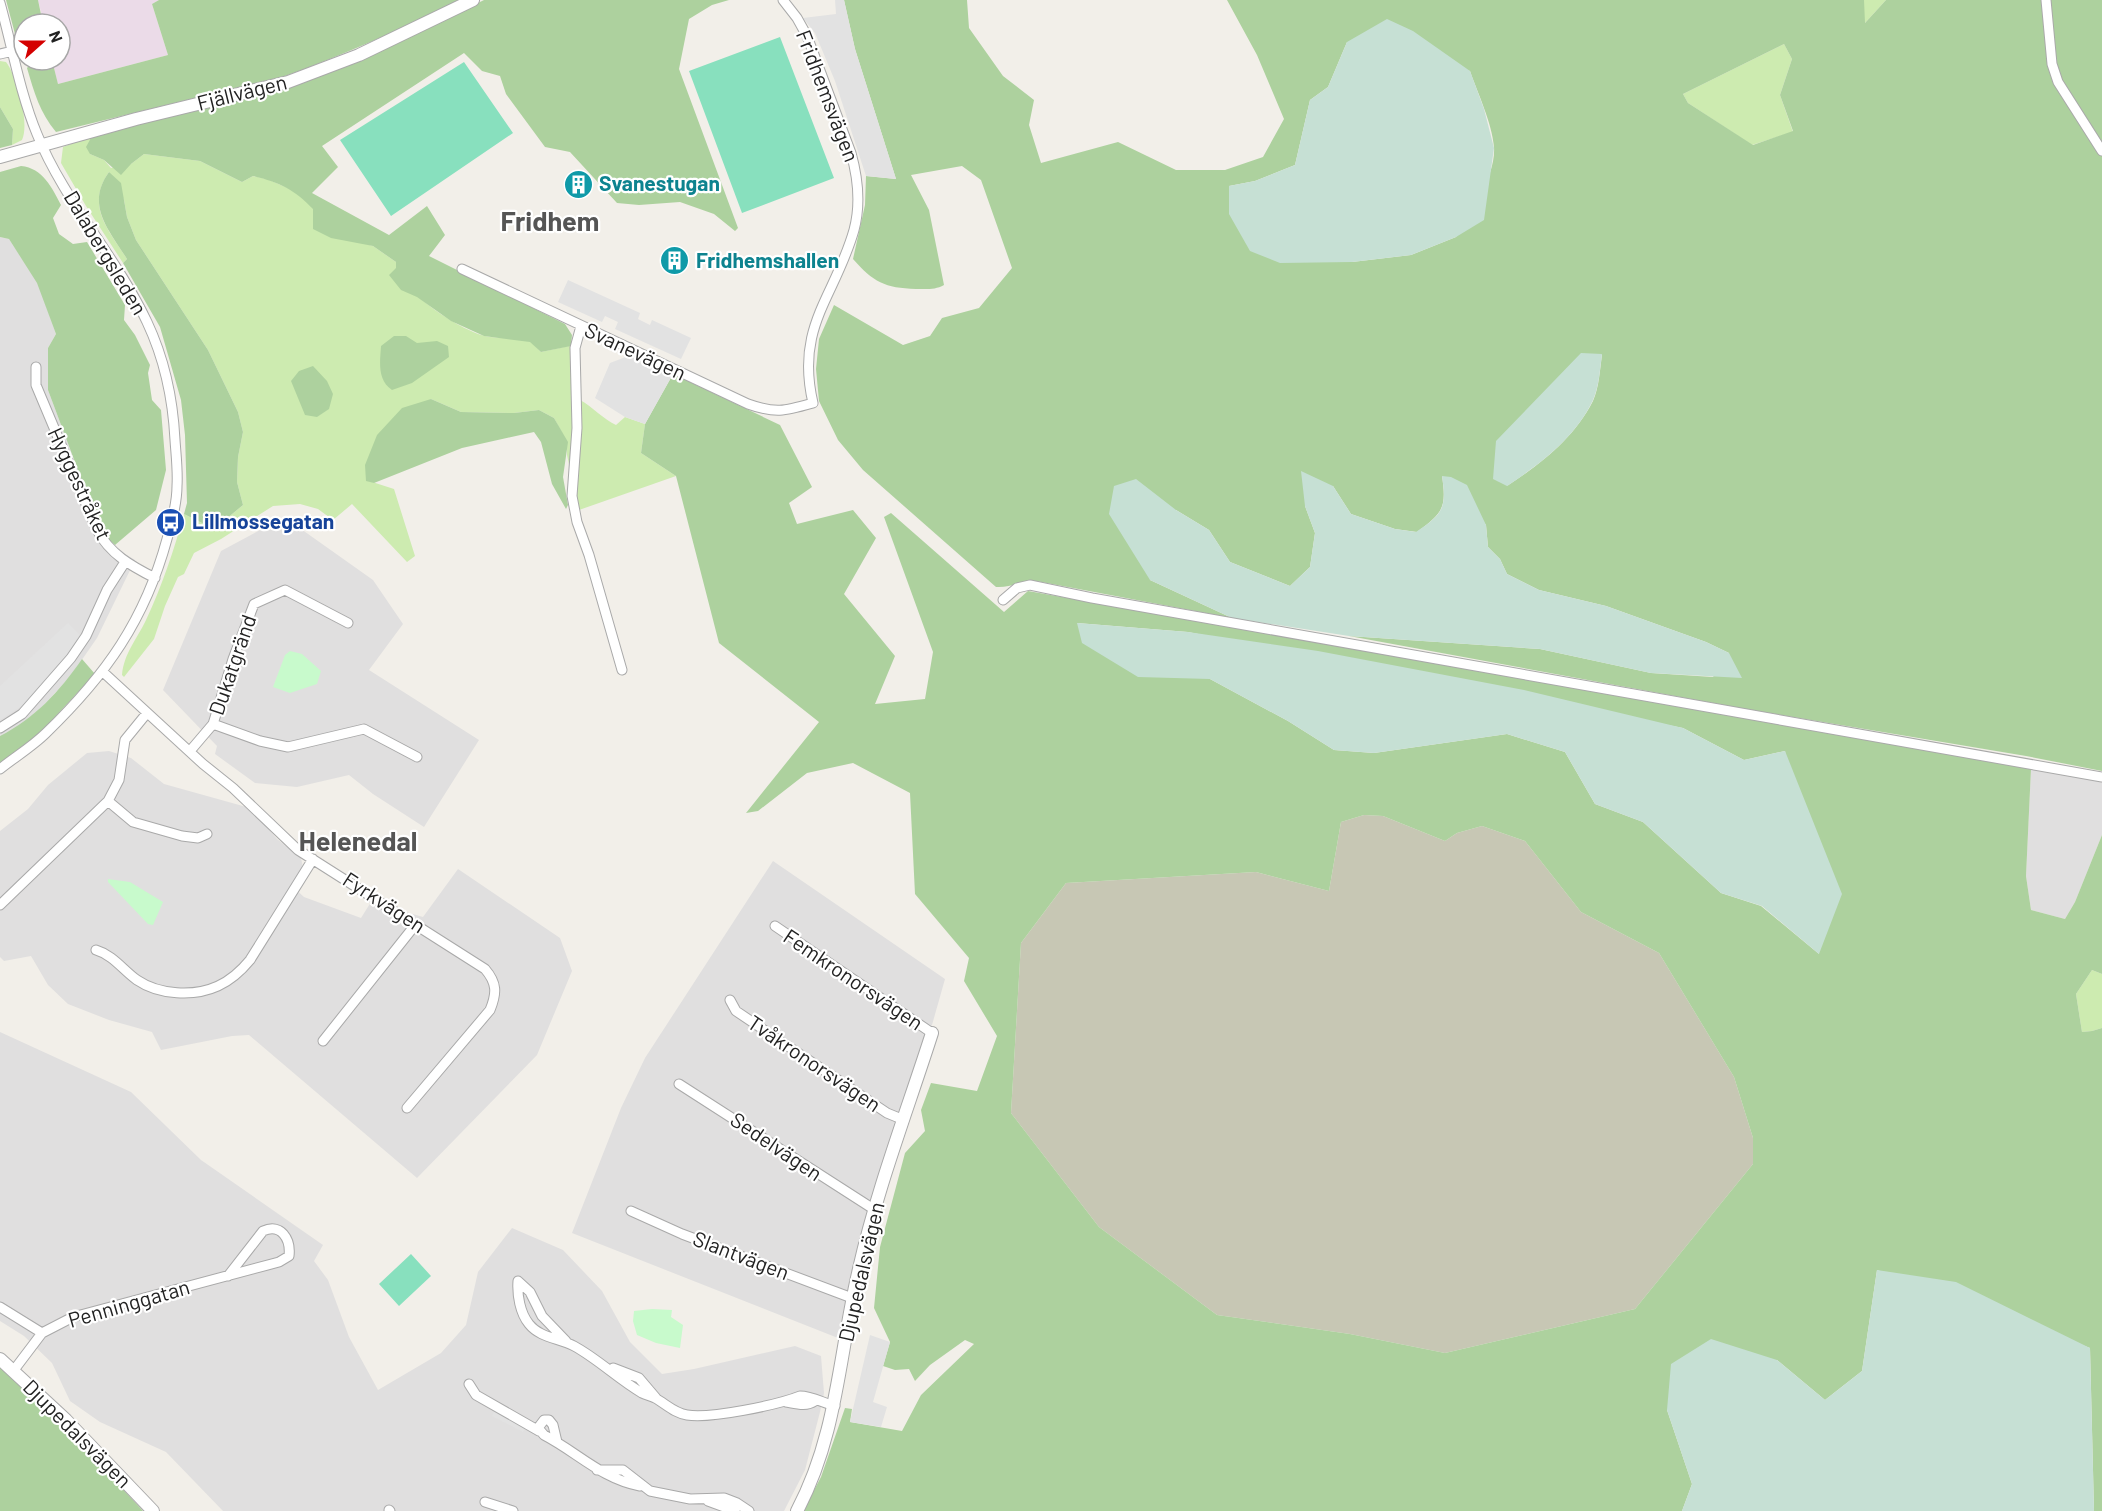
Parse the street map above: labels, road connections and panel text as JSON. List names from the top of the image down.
{
  "streets": {
    "street": [
      "Fjällvägen",
      "Fridhemsvägen",
      "Dalabergsleden",
      "Svanevägen",
      "Hyggestråket",
      "Dukatgränd",
      "Fyrkvägen",
      "Femkronorsvägen",
      "Tvåkronorsvägen",
      "Sedelvägen",
      "Slantvägen",
      "Djupedalsvägen",
      "Penninggatan"
    ]
  },
  "crossings": [
    ["Fjällvägen", "Dalabergsleden"],
    ["Fridhemsvägen", "Svanevägen"],
    ["Dalabergsleden", "Hyggestråket"],
    ["Dalabergsleden", "Fyrkvägen"],
    ["Dukatgränd", "Fyrkvägen"],
    ["Femkronorsvägen", "Djupedalsvägen"],
    ["Tvåkronorsvägen", "Djupedalsvägen"],
    ["Sedelvägen", "Djupedalsvägen"],
    ["Slantvägen", "Djupedalsvägen"],
    ["Djupedalsvägen", "Penninggatan"]
  ],
  "districts": ["Fridhem", "Helenedal"],
  "places": {
    "building": ["Svanestugan", "Fridhemshallen"],
    "bus stop": ["Lillmossegatan"]
  },
  "north": "right"
}
